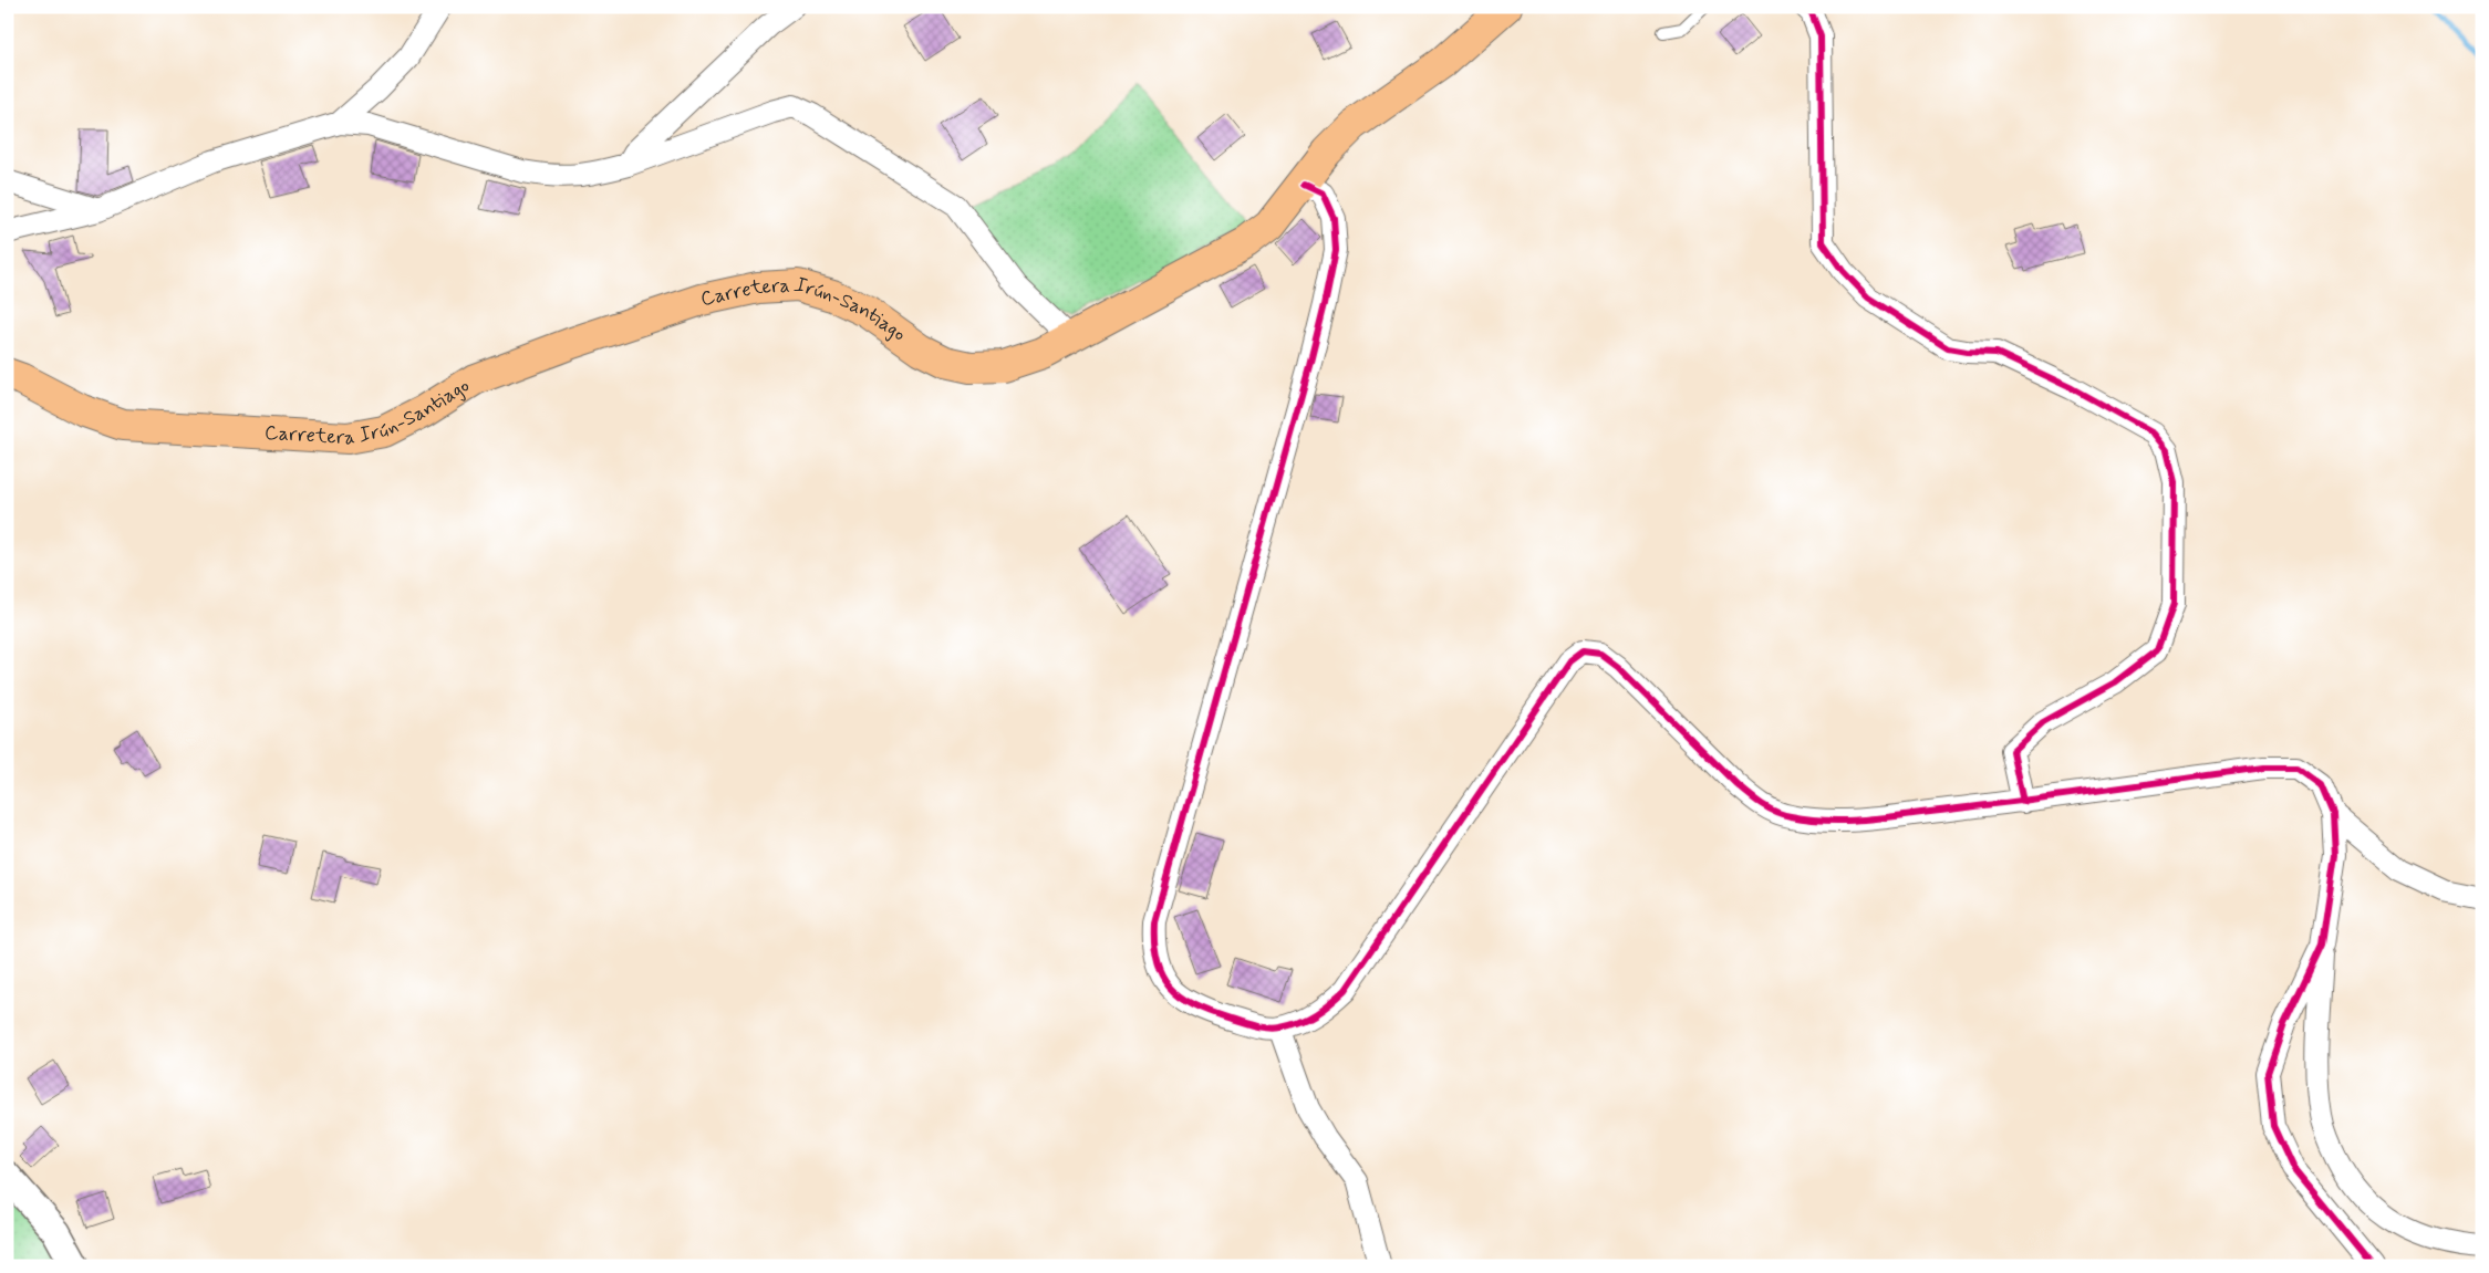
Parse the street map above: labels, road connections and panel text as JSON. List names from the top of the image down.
{
  "streets": {
    "highway": ["Carretera Irún-Santiago"]
  }
}
